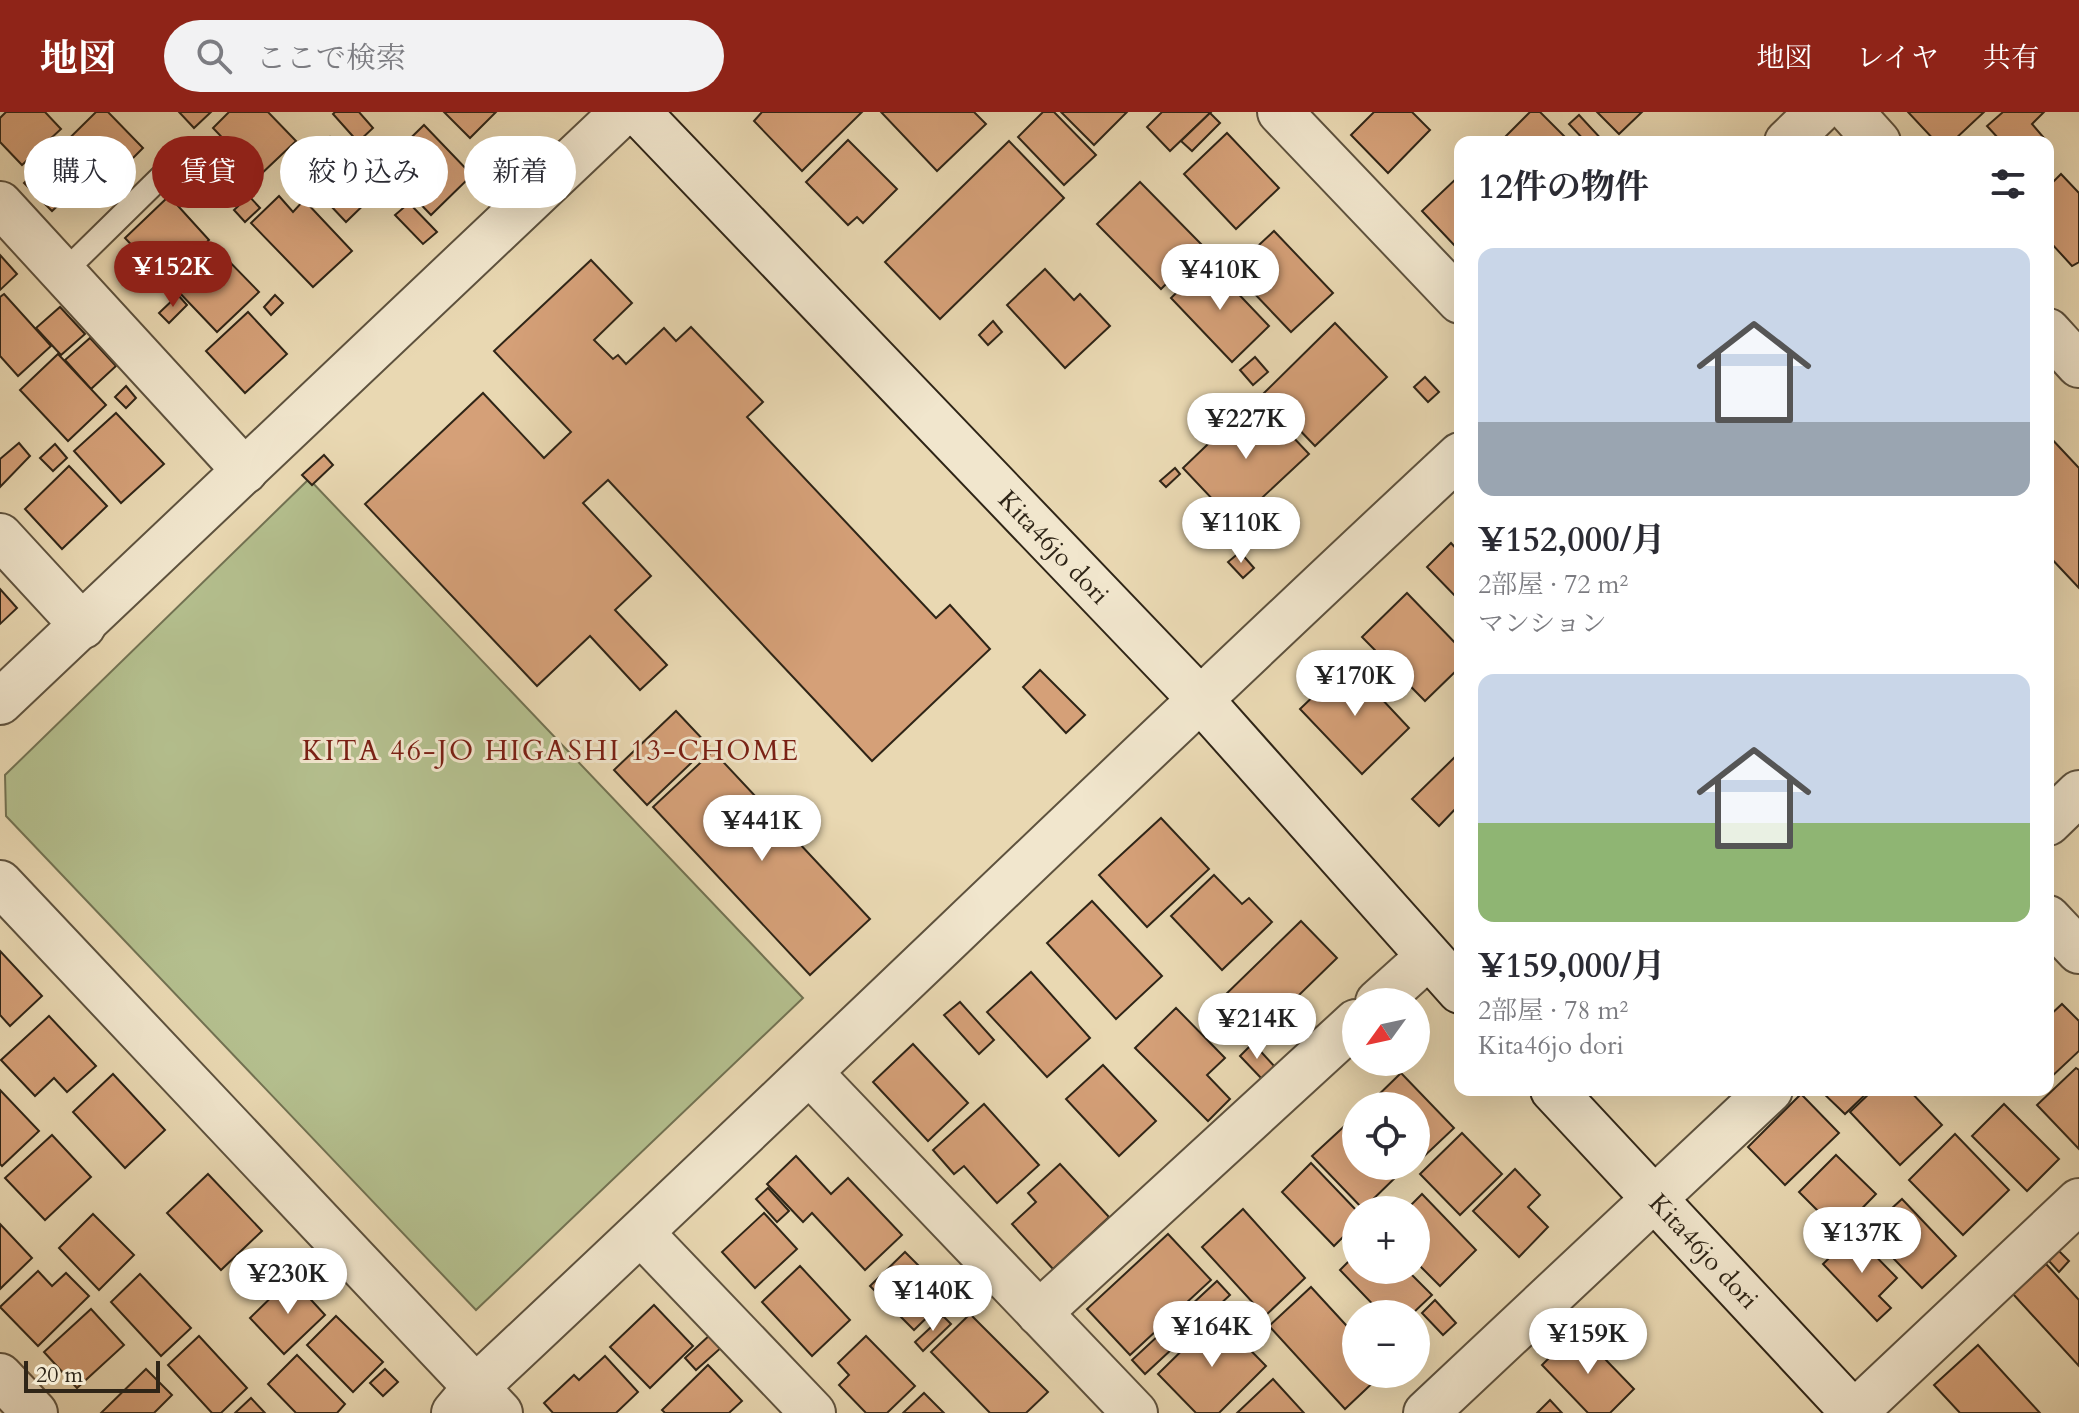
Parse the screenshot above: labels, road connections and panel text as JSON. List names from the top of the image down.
{
  "streets": {
    "street": ["Kita46jo dori"]
  },
  "districts": ["KITA 46-JO HIGASHI 13-CHOME"],
  "scale_bar": "20 m",
  "north": "bottom left",
  "page": {
    "header": "地図",
    "search": "ここで検索",
    "nav": ["地図", "レイヤ", "共有"],
    "chip": [
      "購入",
      "賃貸",
      "絞り込み",
      "新着"
    ],
    "heading": "12件の物件",
    "list": [
      {
        "name": "¥152,000/月",
        "note": "2部屋 · 72 m² · マンション"
      },
      {
        "name": "¥159,000/月",
        "note": "2部屋 · 78 m² · Kita46jo dori"
      }
    ],
    "price": [
      "¥152K",
      "¥410K",
      "¥227K",
      "¥110K",
      "¥170K",
      "¥441K",
      "¥214K",
      "¥137K",
      "¥230K",
      "¥140K",
      "¥164K",
      "¥159K"
    ],
    "map_buttons": ["+", "−"],
    "scale": "20 m"
  }
}
